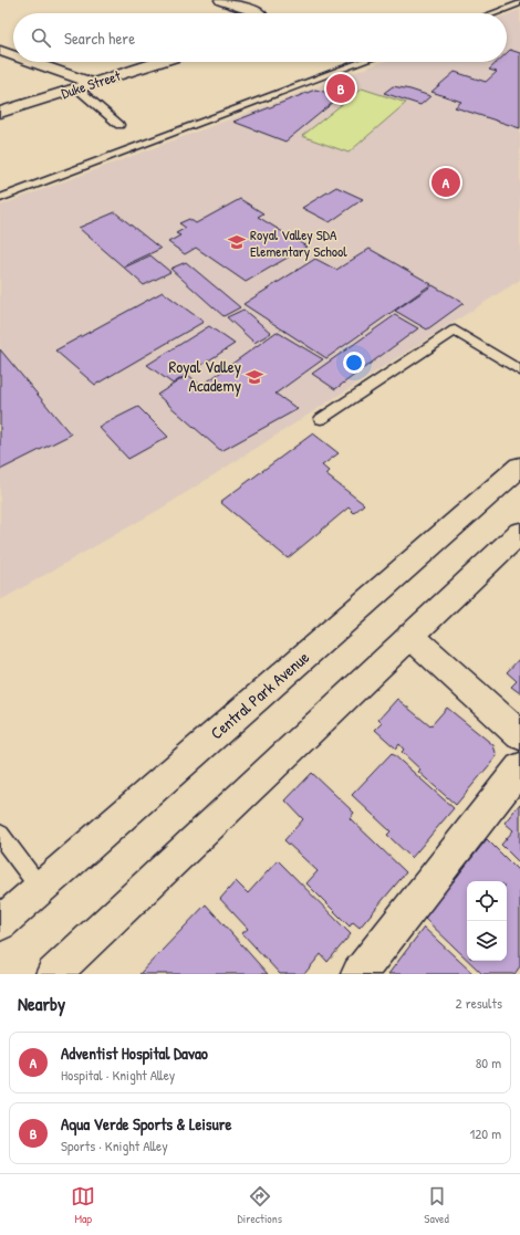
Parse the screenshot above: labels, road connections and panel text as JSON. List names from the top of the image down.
{
  "streets": {
    "street": ["Duke Street", "Central Park Avenue"]
  },
  "places": {
    "school or university": ["Royal Valley SDA Elementary School", "Royal Valley Academy"]
  },
  "page": {
    "search": "Search here",
    "pins": ["B", "A"],
    "heading": ["Nearby", "2 results"],
    "list": [
      {
        "mark": "A",
        "name": "Adventist Hospital Davao",
        "note": "Hospital · Knight Alley",
        "value": "80 m"
      },
      {
        "mark": "B",
        "name": "Aqua Verde Sports & Leisure",
        "note": "Sports · Knight Alley",
        "value": "120 m"
      }
    ],
    "nav": ["Map", "Directions", "Saved"]
  }
}
